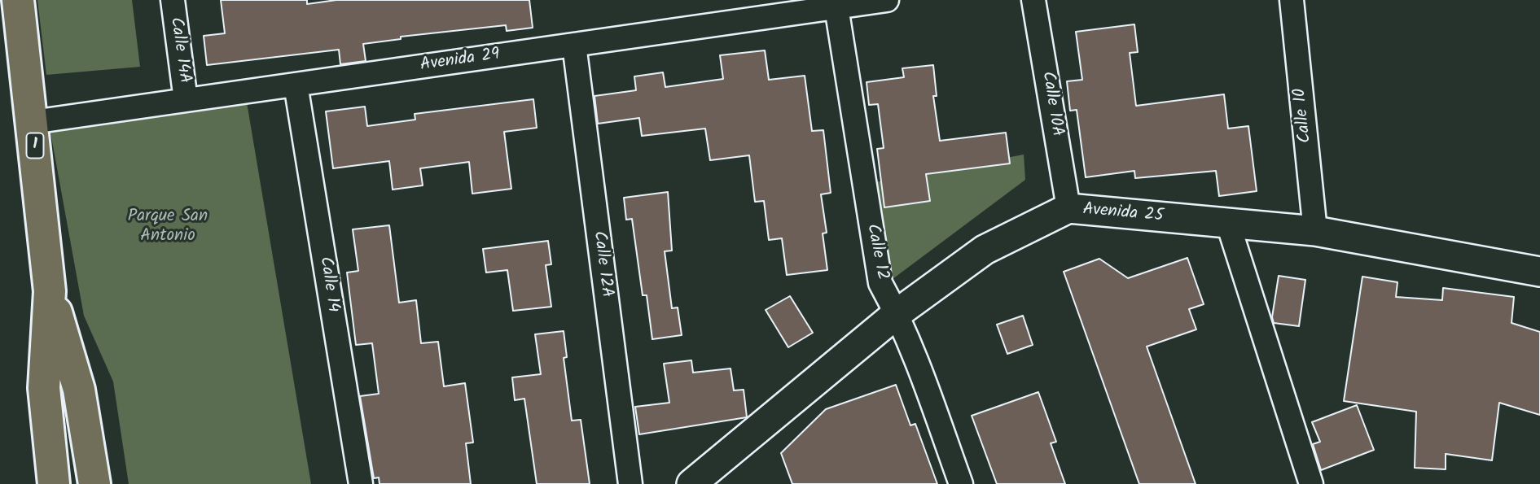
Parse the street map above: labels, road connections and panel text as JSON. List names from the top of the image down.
{
  "streets": {
    "highway": ["1"],
    "street": [
      "Calle 14A",
      "Avenida 29",
      "Calle 10A",
      "Calle 10",
      "Avenida 25",
      "Calle 12",
      "Calle 12A",
      "Calle 14"
    ]
  },
  "crossings": [
    ["Calle 14A", "Avenida 29"],
    ["Avenida 29", "1"],
    ["Avenida 29", "Calle 12"],
    ["Avenida 29", "Calle 12A"],
    ["Avenida 29", "Calle 14"],
    ["Calle 10A", "Avenida 25"],
    ["Calle 10", "Avenida 25"],
    ["Avenida 25", "Calle 12"]
  ],
  "parks": ["Parque San Antonio"]
}
